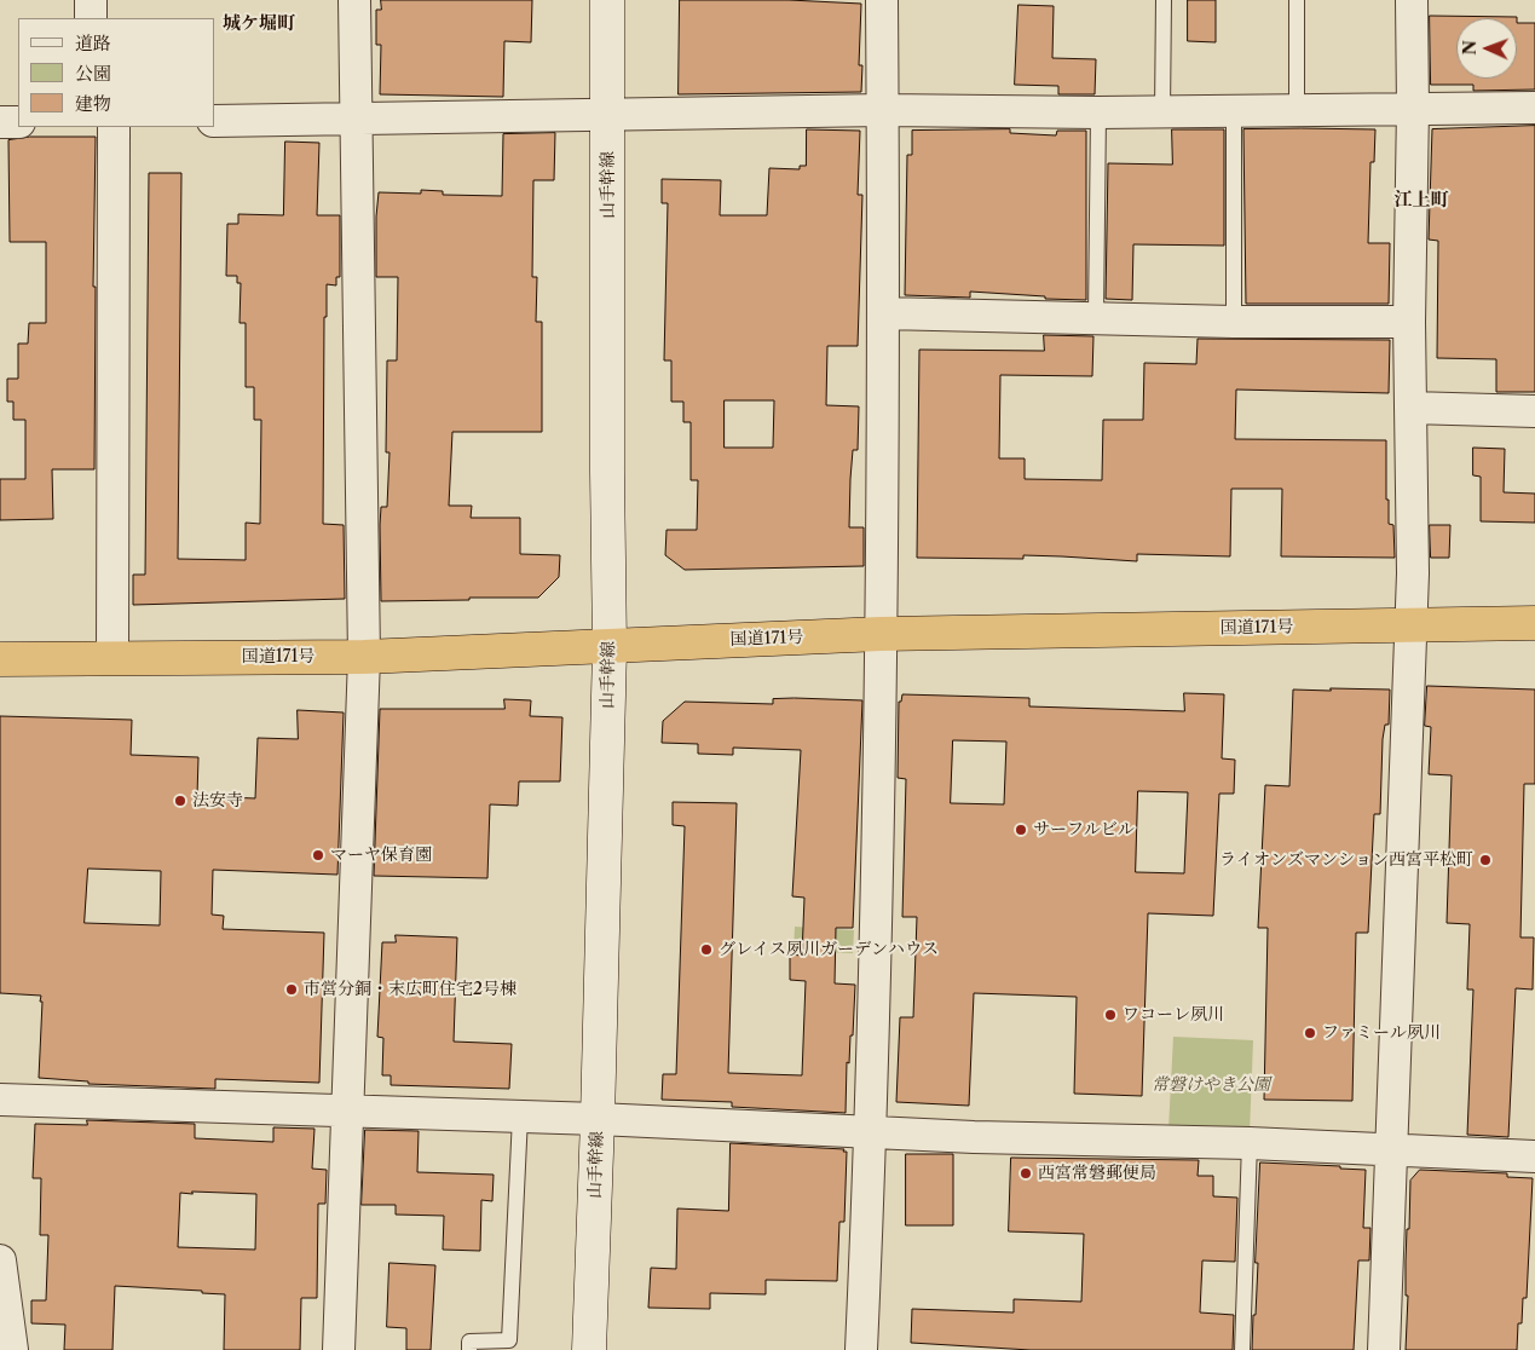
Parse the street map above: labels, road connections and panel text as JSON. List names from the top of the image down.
{
  "streets": {
    "highway": ["国道171号"],
    "street": ["山手幹線"]
  },
  "crossings": [
    ["山手幹線", "国道171号"]
  ],
  "districts": ["城ケ堀町", "江上町"],
  "parks": ["常磐けやき公園"],
  "places": [
    "法安寺",
    "サーフルビル",
    "マーヤ保育園",
    "ライオンズマンション西宮平松町",
    "グレイス夙川ガーデンハウス",
    "市営分銅・末広町住宅2号棟",
    "ワコーレ夙川",
    "ファミール夙川",
    "西宮常磐郵便局"
  ],
  "legend": ["道路", "公園", "建物"],
  "north": "left"
}
